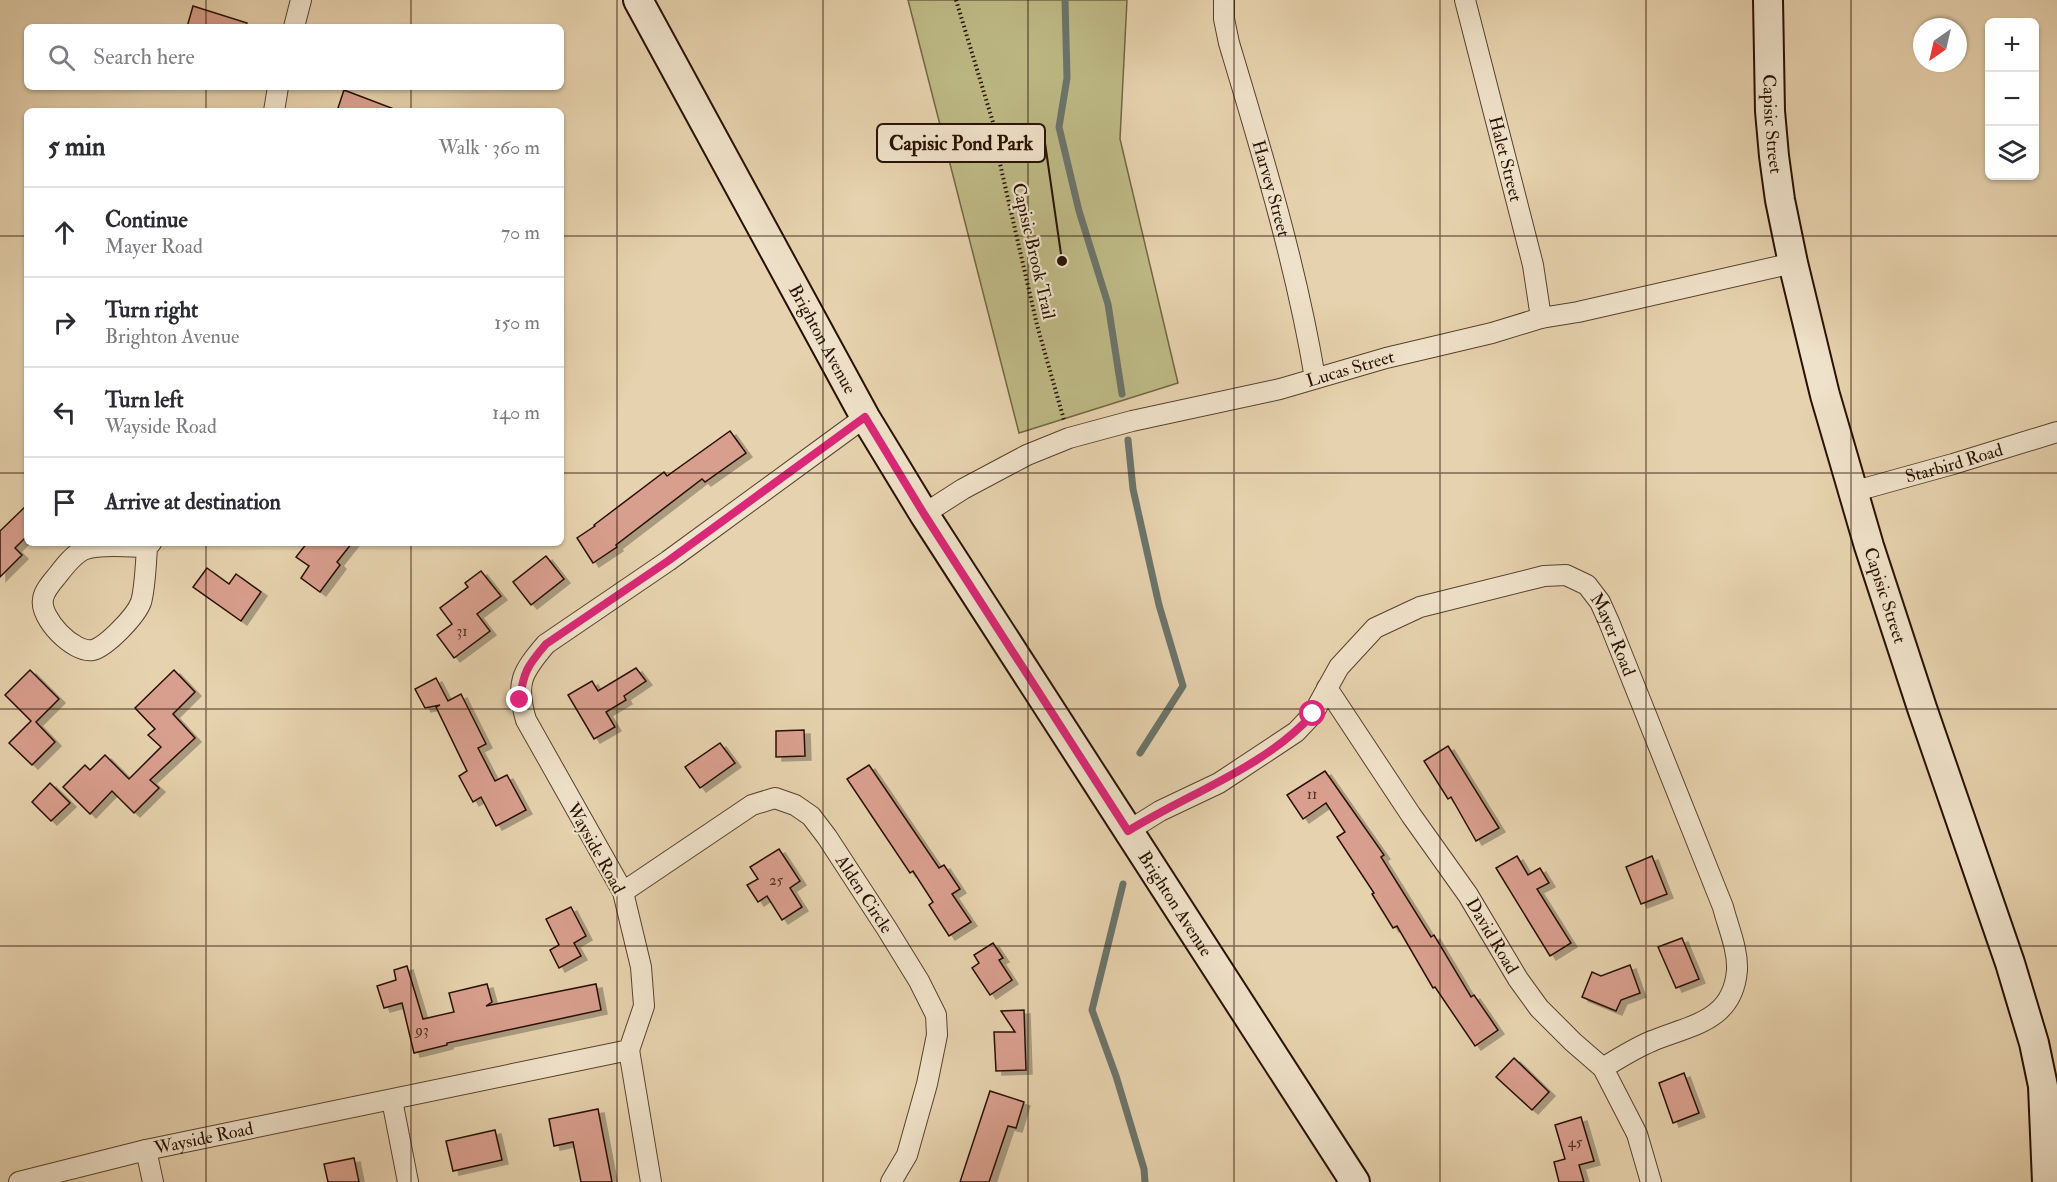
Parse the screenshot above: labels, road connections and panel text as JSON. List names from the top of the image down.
{
  "streets": {
    "main road": ["Capisic Street", "Brighton Avenue"],
    "street": [
      "Halet Street",
      "Harvey Street",
      "Lucas Street",
      "Starbird Road",
      "Mayer Road",
      "Wayside Road",
      "Alden Circle",
      "David Road"
    ],
    "path": ["Capisic Brook Trail"]
  },
  "crossings": [
    ["Capisic Street", "Lucas Street"],
    ["Capisic Street", "Starbird Road"],
    ["Halet Street", "Lucas Street"],
    ["Harvey Street", "Lucas Street"],
    ["Capisic Brook Trail", "Lucas Street"],
    ["Brighton Avenue", "Lucas Street"],
    ["Brighton Avenue", "Mayer Road"],
    ["Brighton Avenue", "Wayside Road"],
    ["Mayer Road", "David Road"],
    ["Wayside Road", "Alden Circle"]
  ],
  "places": ["Capisic Pond Park"],
  "house_numbers": [
    "31",
    "11",
    "25",
    "93",
    "45"
  ],
  "north": "bottom left",
  "page": {
    "map_buttons": ["+", "−"],
    "search": "Search here",
    "heading": ["5 min", "Walk · 360 m"],
    "list": [
      ["Continue", "Mayer Road", "70 m"],
      ["Turn right", "Brighton Avenue", "150 m"],
      ["Turn left", "Wayside Road", "140 m"],
      "Arrive at destination"
    ]
  }
}
